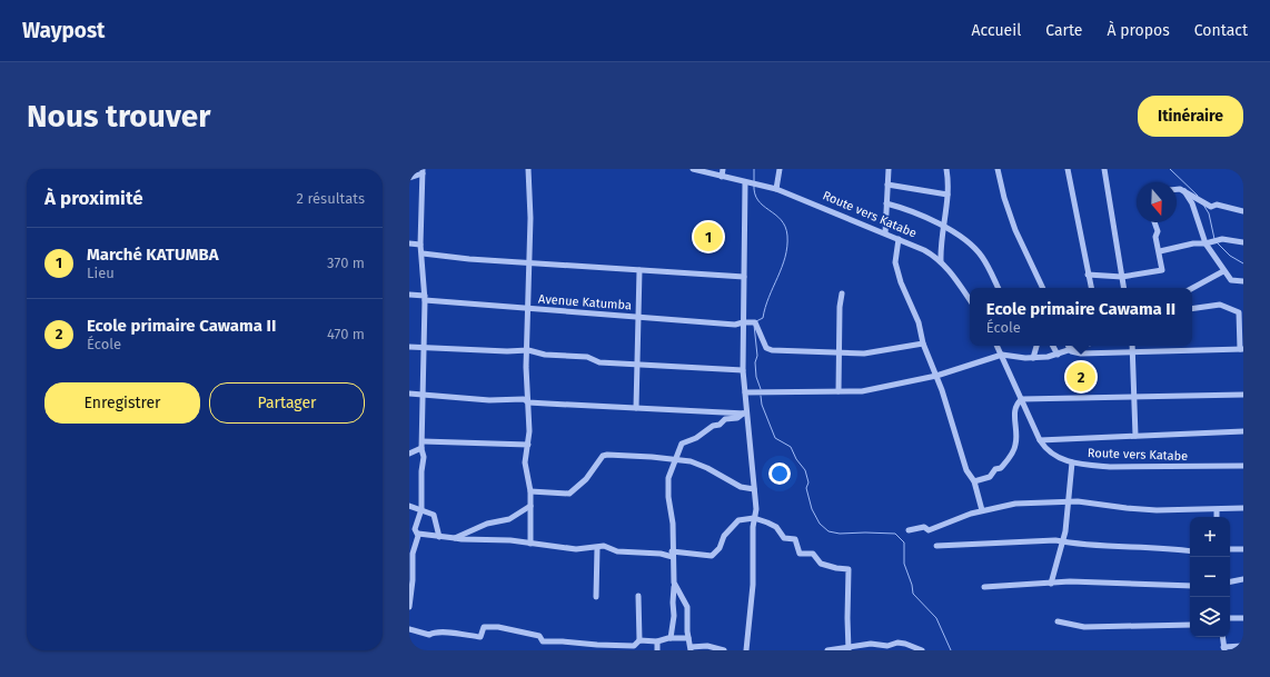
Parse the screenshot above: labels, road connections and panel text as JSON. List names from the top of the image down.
{
  "streets": {
    "street": ["Route vers Katabe", "Avenue Katumba"]
  },
  "north": "bottom",
  "page": {
    "header": "Waypost",
    "nav": [
      "Accueil",
      "Carte",
      "À propos",
      "Contact"
    ],
    "buttons": [
      "Itinéraire",
      ["Enregistrer", "Partager"]
    ],
    "title": "Nous trouver",
    "heading": ["À proximité", "2 résultats"],
    "pins": ["1", "2"],
    "list": [
      {
        "mark": "1",
        "name": "Marché KATUMBA",
        "note": "Lieu",
        "value": "370 m"
      },
      {
        "mark": "2",
        "name": "Ecole primaire Cawama II",
        "note": "École",
        "value": "470 m"
      }
    ],
    "popup": ["Ecole primaire Cawama II", "École"],
    "map_buttons": ["+", "−"]
  }
}
